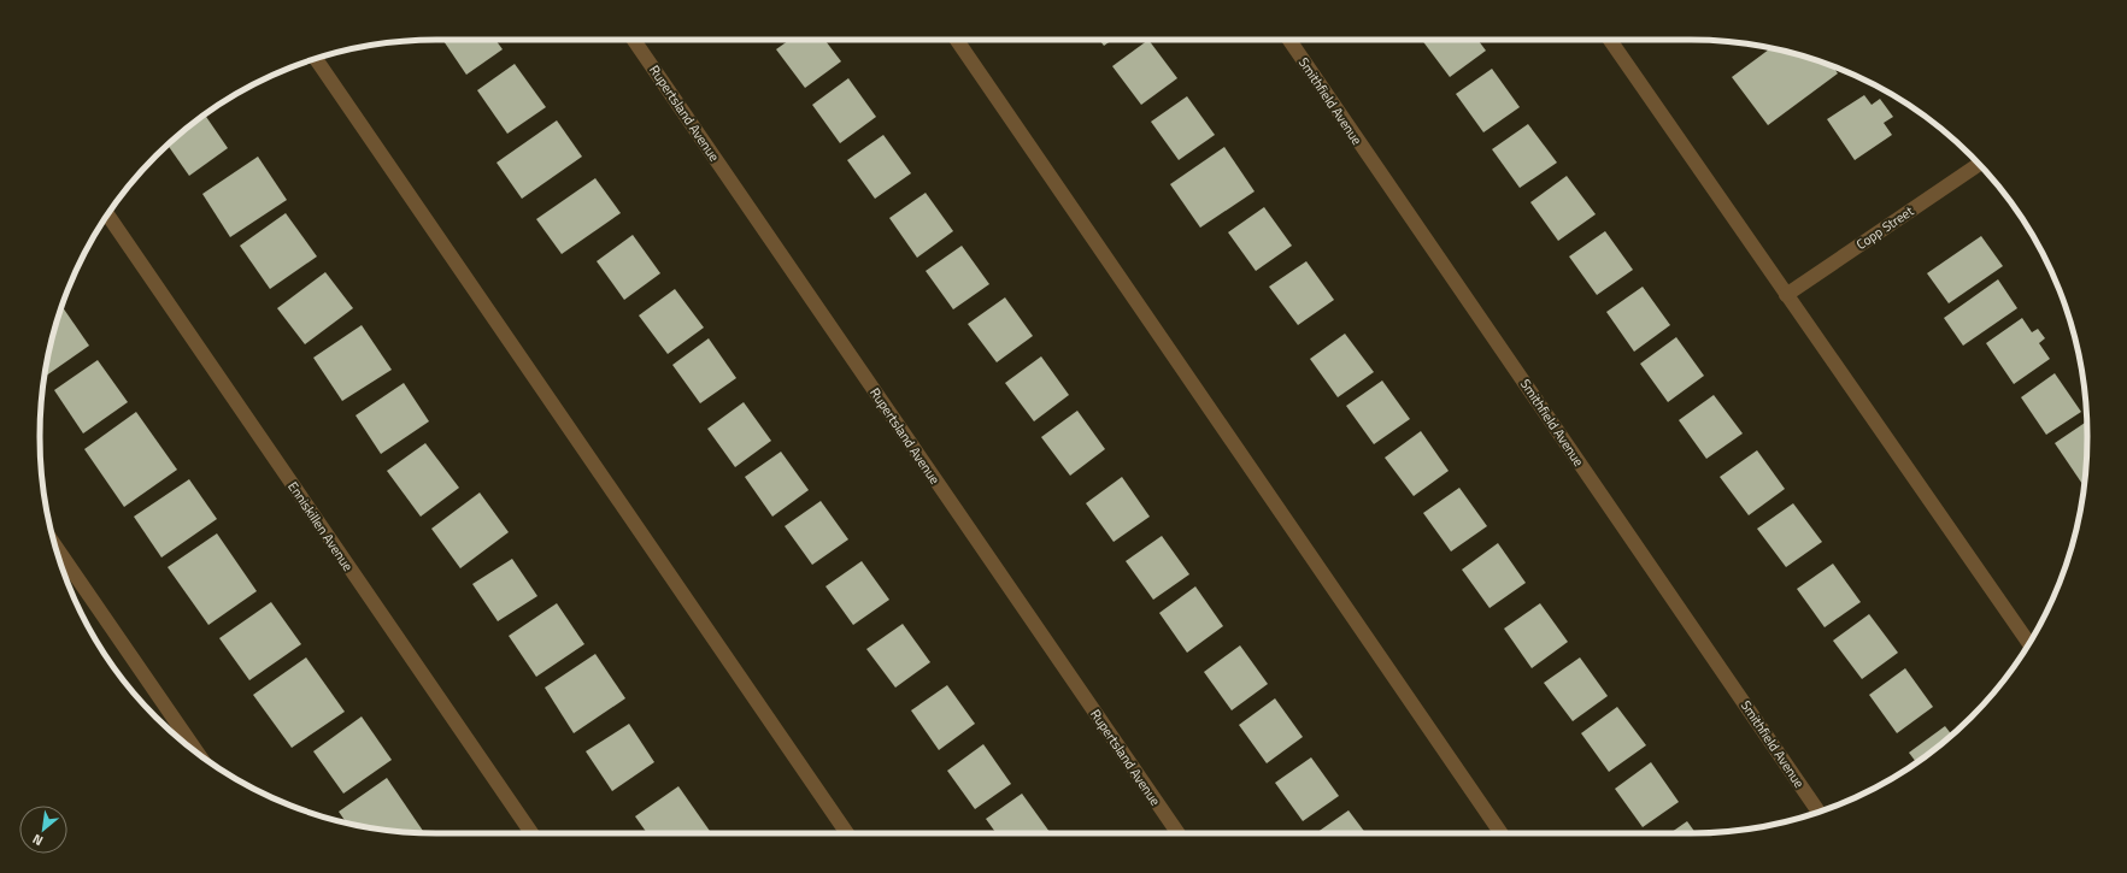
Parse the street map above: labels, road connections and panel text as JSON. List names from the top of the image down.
{
  "streets": {
    "street": [
      "Smithfield Avenue",
      "Rupertsland Avenue",
      "Copp Street",
      "Enniskillen Avenue"
    ]
  },
  "north": "bottom left"
}
